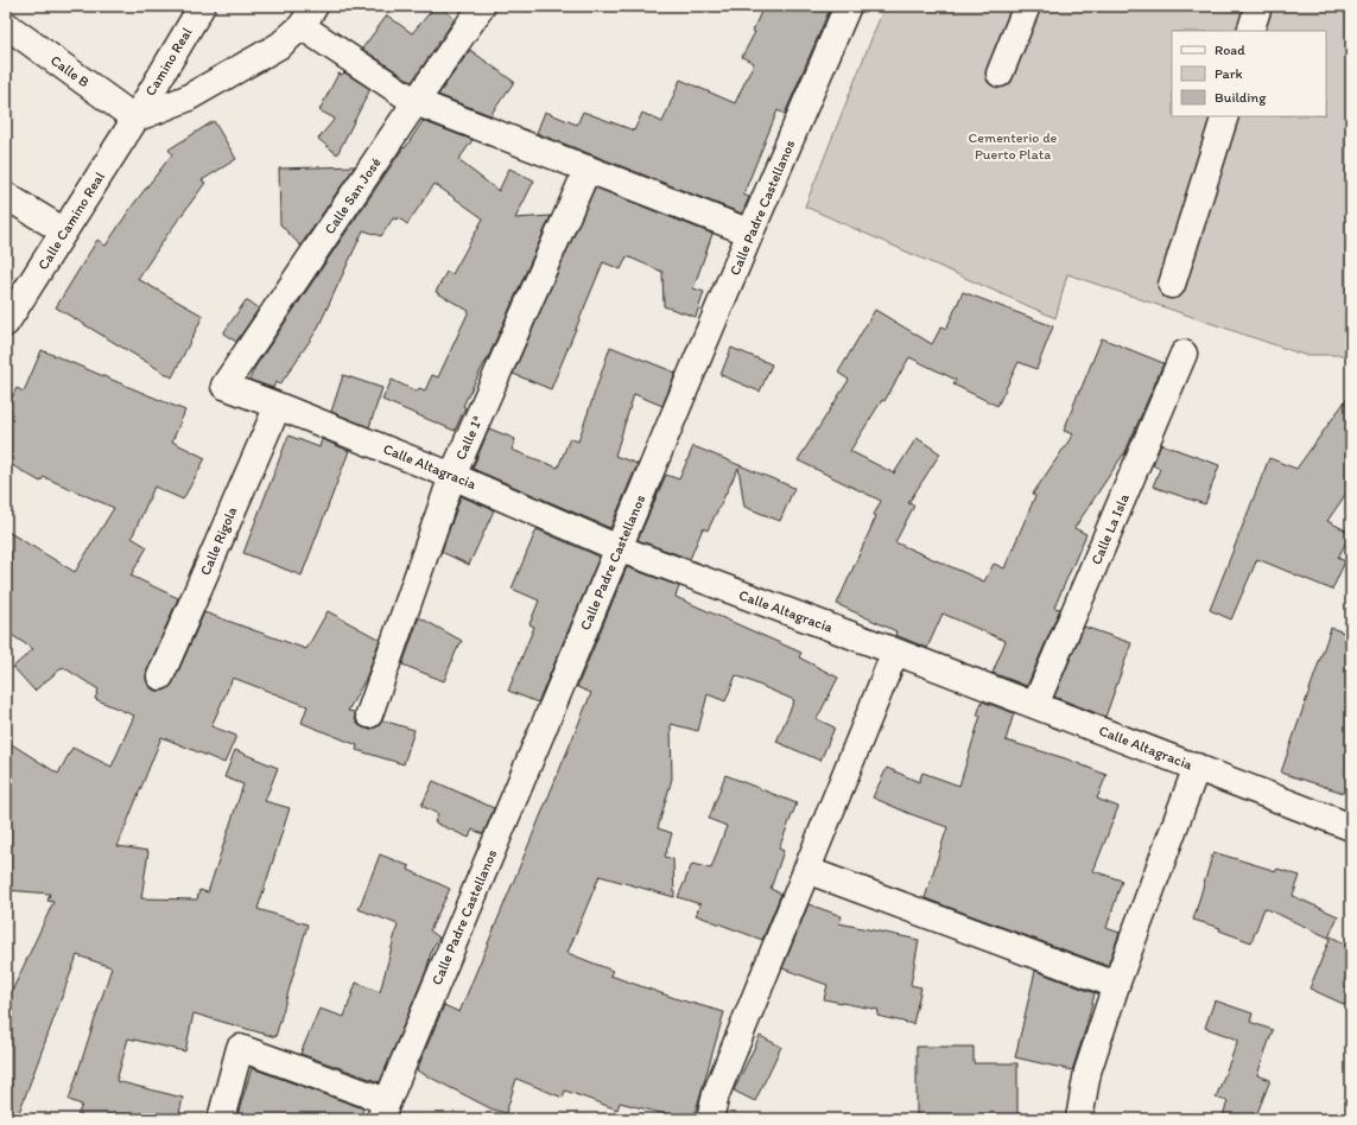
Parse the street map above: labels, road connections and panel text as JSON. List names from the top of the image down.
{
  "streets": {
    "street": [
      "Camino Real",
      "Calle B",
      "Calle San José",
      "Calle Padre Castellanos",
      "Calle Camino Real",
      "Calle 1ª",
      "Calle Altagracia",
      "Calle La Isla",
      "Calle Rigola"
    ]
  },
  "crossings": [
    ["Camino Real", "Calle B"],
    ["Camino Real", "Calle Camino Real"],
    ["Calle B", "Calle Camino Real"],
    ["Calle San José", "Calle Altagracia"],
    ["Calle Padre Castellanos", "Calle Altagracia"],
    ["Calle 1ª", "Calle Altagracia"],
    ["Calle Altagracia", "Calle La Isla"],
    ["Calle Altagracia", "Calle Rigola"]
  ],
  "parks": ["Cementerio de Puerto Plata"],
  "legend": ["Road", "Park", "Building"]
}
